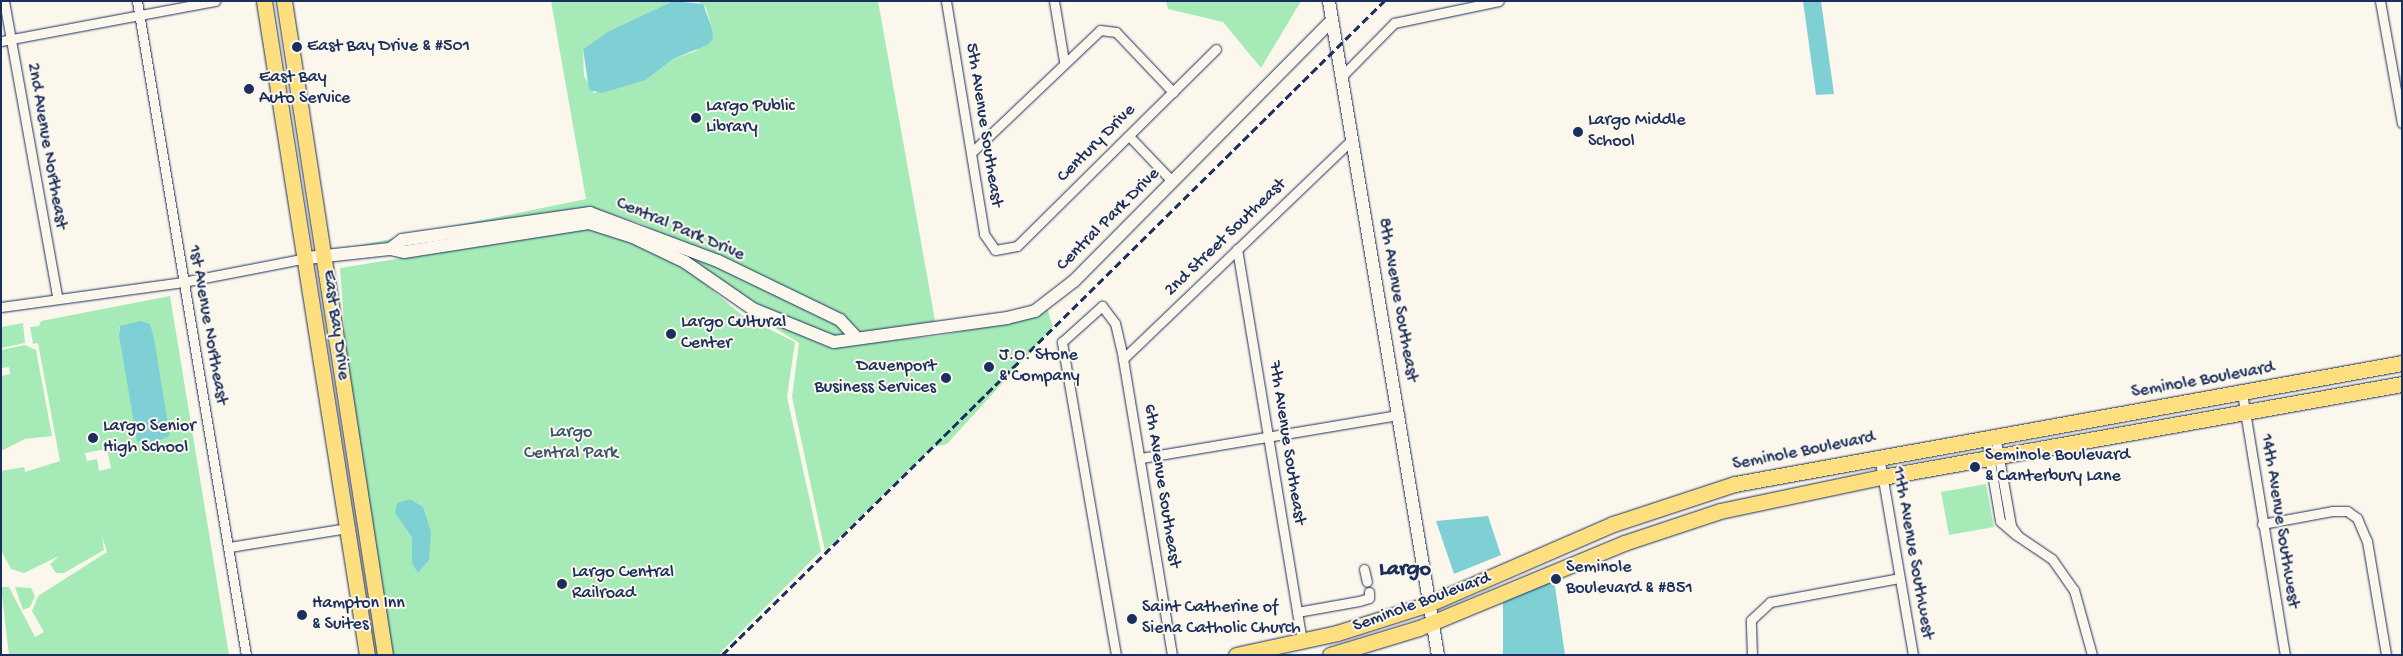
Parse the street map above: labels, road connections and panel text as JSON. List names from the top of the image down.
{
  "streets": {
    "main road": ["East Bay Drive", "Seminole Boulevard"],
    "street": [
      "5th Avenue Southeast",
      "Century Drive",
      "2nd Avenue Northeast",
      "Central Park Drive",
      "2nd Street Southeast",
      "8th Avenue Southeast",
      "1st Avenue Northeast",
      "7th Avenue Southeast",
      "6th Avenue Southeast",
      "14th Avenue Southwest",
      "11th Avenue Southwest"
    ]
  },
  "crossings": [
    ["5th Avenue Southeast", "Century Drive"],
    ["Central Park Drive", "8th Avenue Southeast"],
    ["Central Park Drive", "East Bay Drive"],
    ["2nd Street Southeast", "8th Avenue Southeast"],
    ["2nd Street Southeast", "7th Avenue Southeast"],
    ["2nd Street Southeast", "6th Avenue Southeast"],
    ["8th Avenue Southeast", "Seminole Boulevard"],
    ["Seminole Boulevard", "7th Avenue Southeast"],
    ["Seminole Boulevard", "14th Avenue Southwest"],
    ["Seminole Boulevard", "11th Avenue Southwest"]
  ],
  "districts": ["Largo"],
  "parks": ["Largo Central Park"],
  "places": [
    "East Bay Drive & #501",
    "East Bay Auto Service",
    "Largo Public Library",
    "Largo Middle School",
    "Largo Cultural Center",
    "J.O. Stone & Company",
    "Davenport Business Services",
    "Largo Senior High School",
    "Seminole Boulevard & Canterbury Lane",
    "Seminole Boulevard & #851",
    "Largo Central Railroad",
    "Hampton Inn & Suites",
    "Saint Catherine of Siena Catholic Church"
  ]
}
